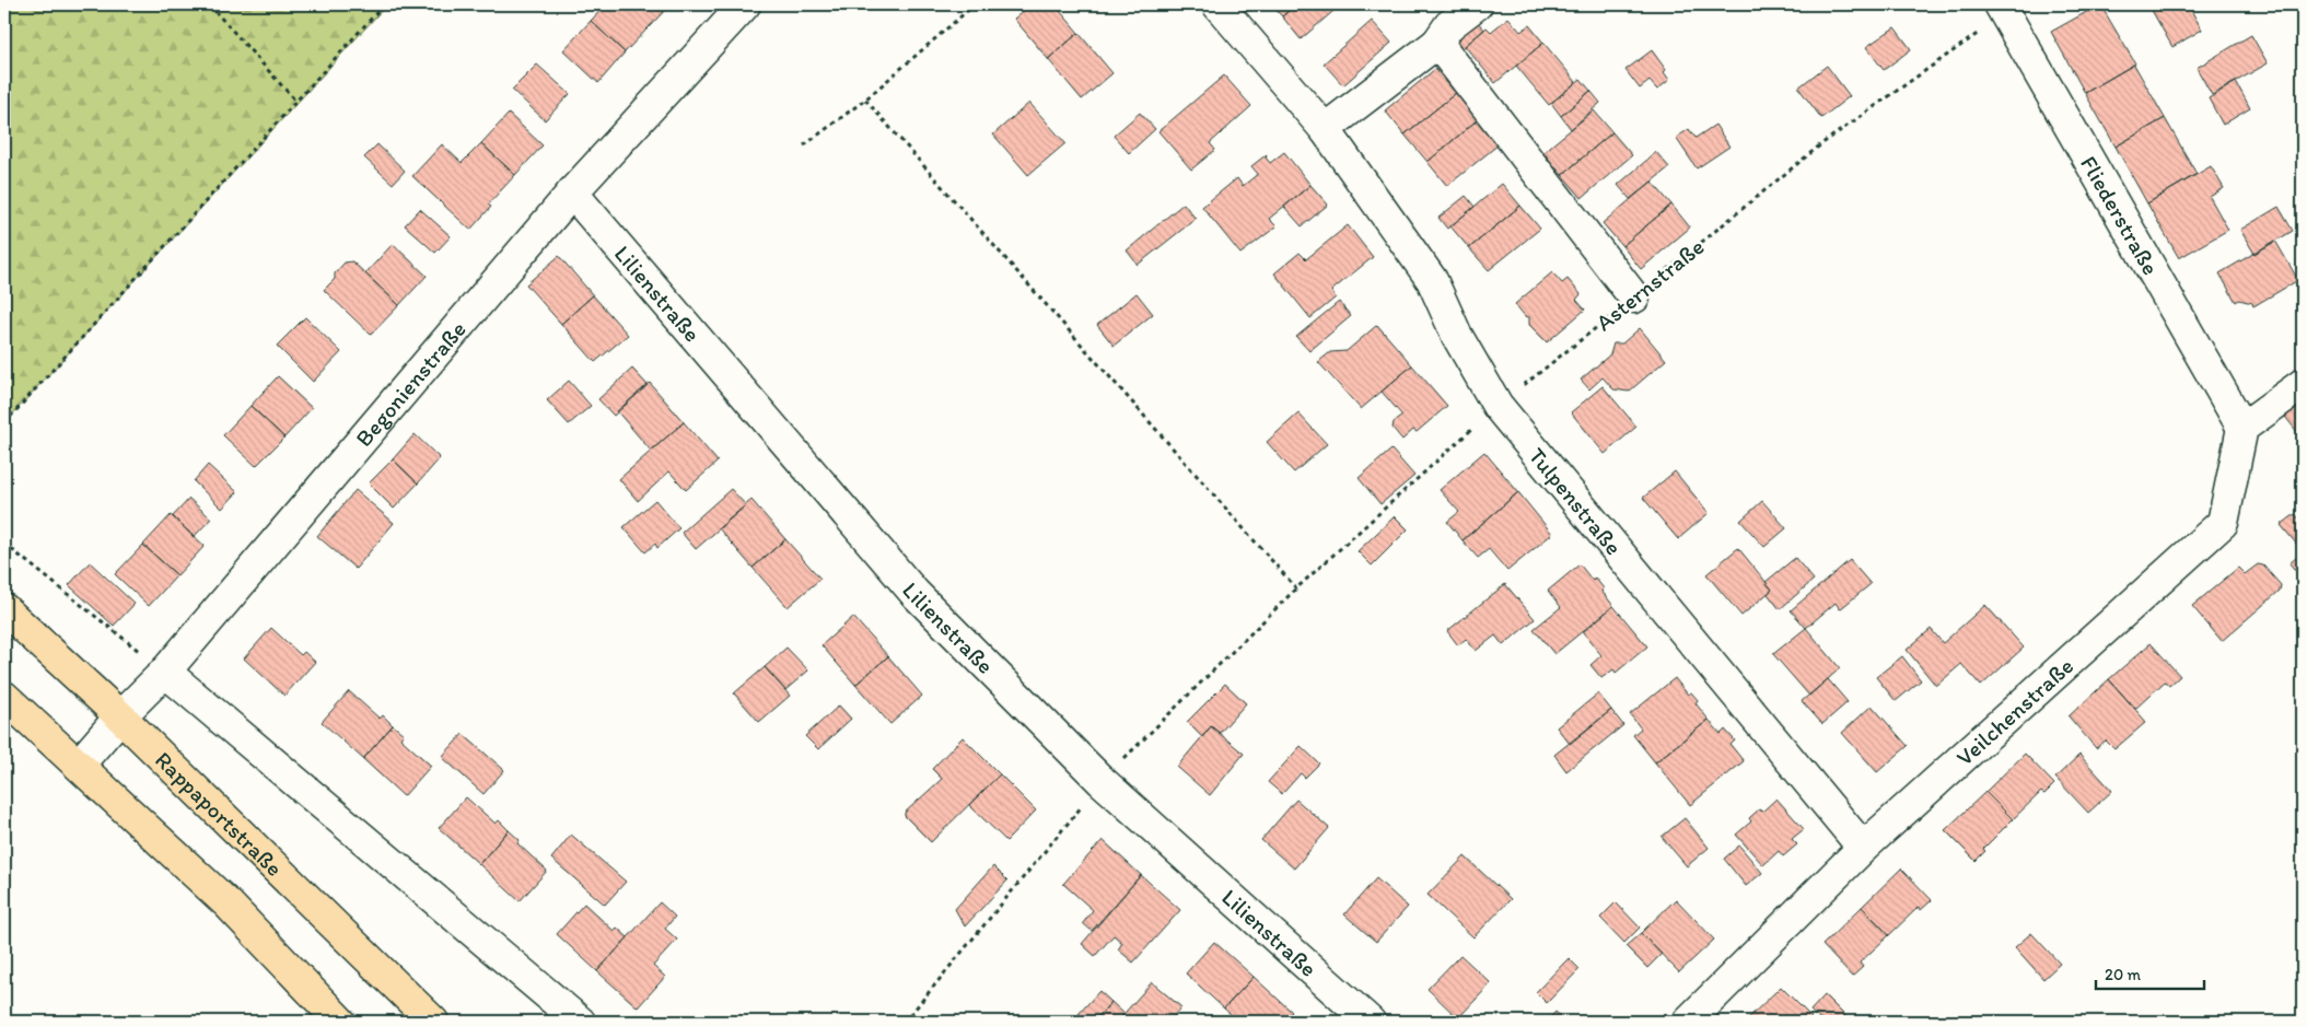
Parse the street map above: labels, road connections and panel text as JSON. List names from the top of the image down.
{
  "streets": {
    "main road": ["Rappaportstraße"],
    "street": [
      "Fliederstraße",
      "Lilienstraße",
      "Begonienstraße",
      "Tulpenstraße",
      "Veilchenstraße"
    ],
    "path": ["Asternstraße"]
  },
  "crossings": [
    ["Fliederstraße", "Asternstraße"],
    ["Fliederstraße", "Veilchenstraße"],
    ["Asternstraße", "Tulpenstraße"],
    ["Lilienstraße", "Begonienstraße"],
    ["Begonienstraße", "Rappaportstraße"],
    ["Tulpenstraße", "Veilchenstraße"]
  ],
  "scale_bar": "20 m"
}
